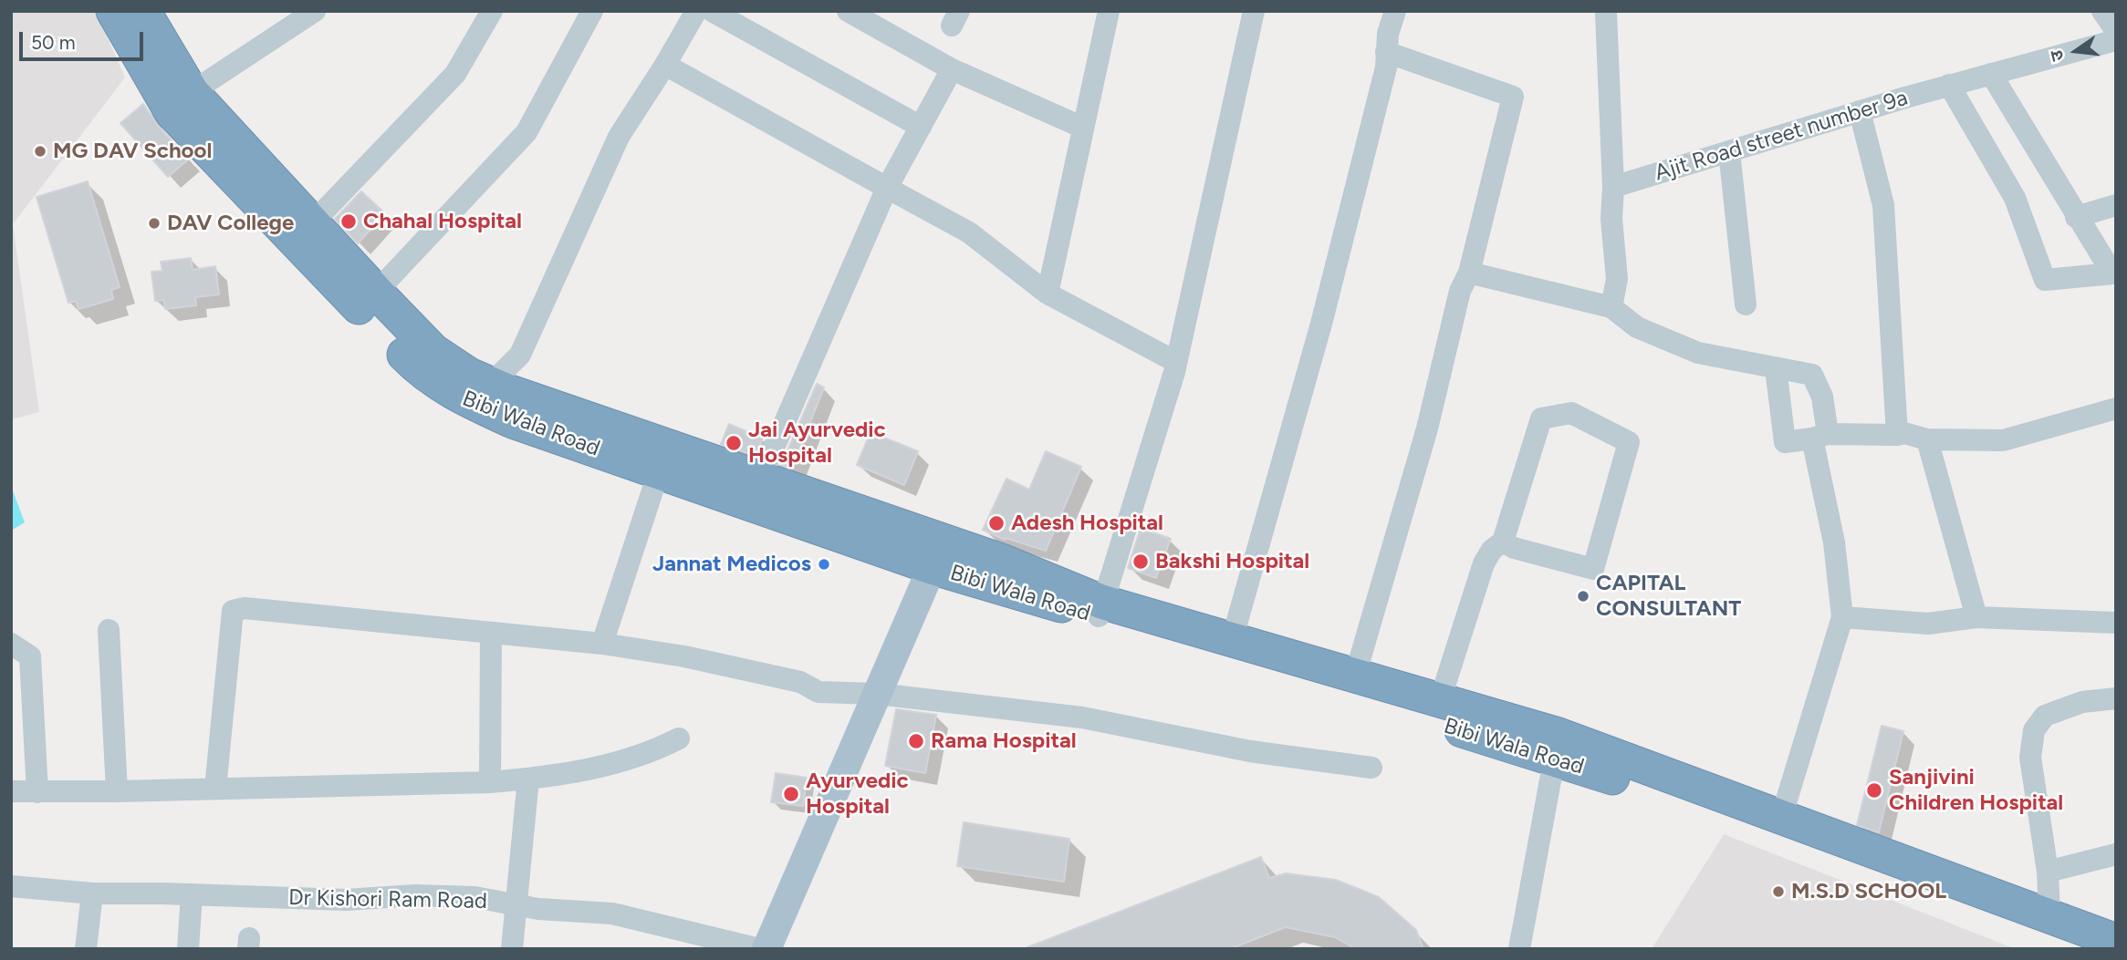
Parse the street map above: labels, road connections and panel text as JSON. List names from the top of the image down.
{
  "streets": {
    "highway": ["Bibi Wala Road"],
    "street": ["Ajit Road street number 9a", "Dr Kishori Ram Road"]
  },
  "places": [
    "MG DAV School",
    "Chahal Hospital",
    "DAV College",
    "Jai Ayurvedic Hospital",
    "Adesh Hospital",
    "Bakshi Hospital",
    "Jannat Medicos",
    "CAPITAL CONSULTANT",
    "Rama Hospital",
    "Sanjivini Children Hospital",
    "Ayurvedic Hospital",
    "M.S.D SCHOOL"
  ],
  "scale_bar": "50 m",
  "north": "left"
}
